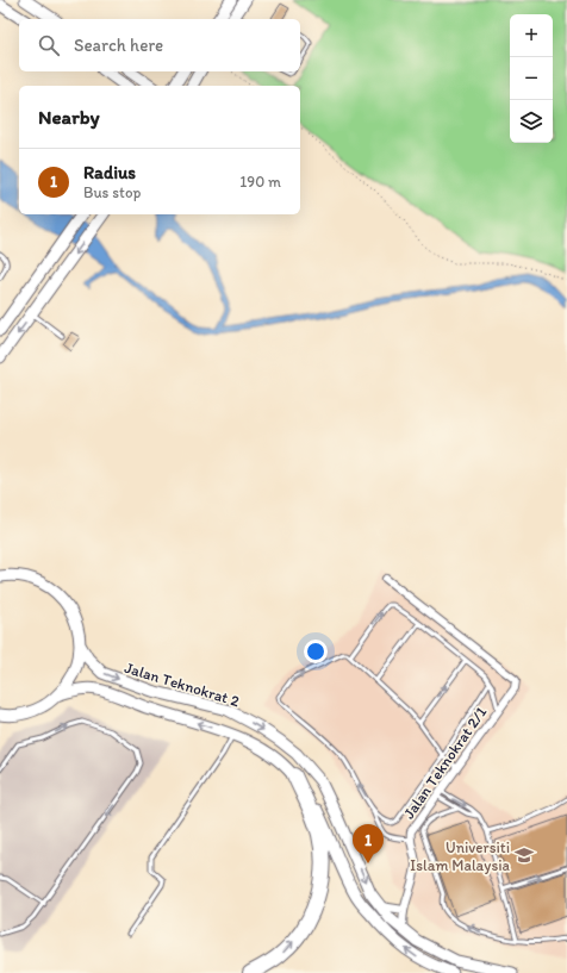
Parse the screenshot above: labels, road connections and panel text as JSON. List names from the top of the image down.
{
  "streets": {
    "main road": ["Jalan Teknokrat 2"],
    "street": ["Jalan Teknokrat 2/1"]
  },
  "crossings": [
    ["Jalan Teknokrat 2", "Jalan Teknokrat 2/1"]
  ],
  "places": {
    "school or university": ["Universiti Islam Malaysia"]
  },
  "page": {
    "map_buttons": ["+", "−"],
    "search": "Search here",
    "heading": "Nearby",
    "list": [
      {
        "mark": "1",
        "name": "Radius",
        "note": "Bus stop",
        "value": "190 m"
      }
    ],
    "pins": "1"
  }
}
